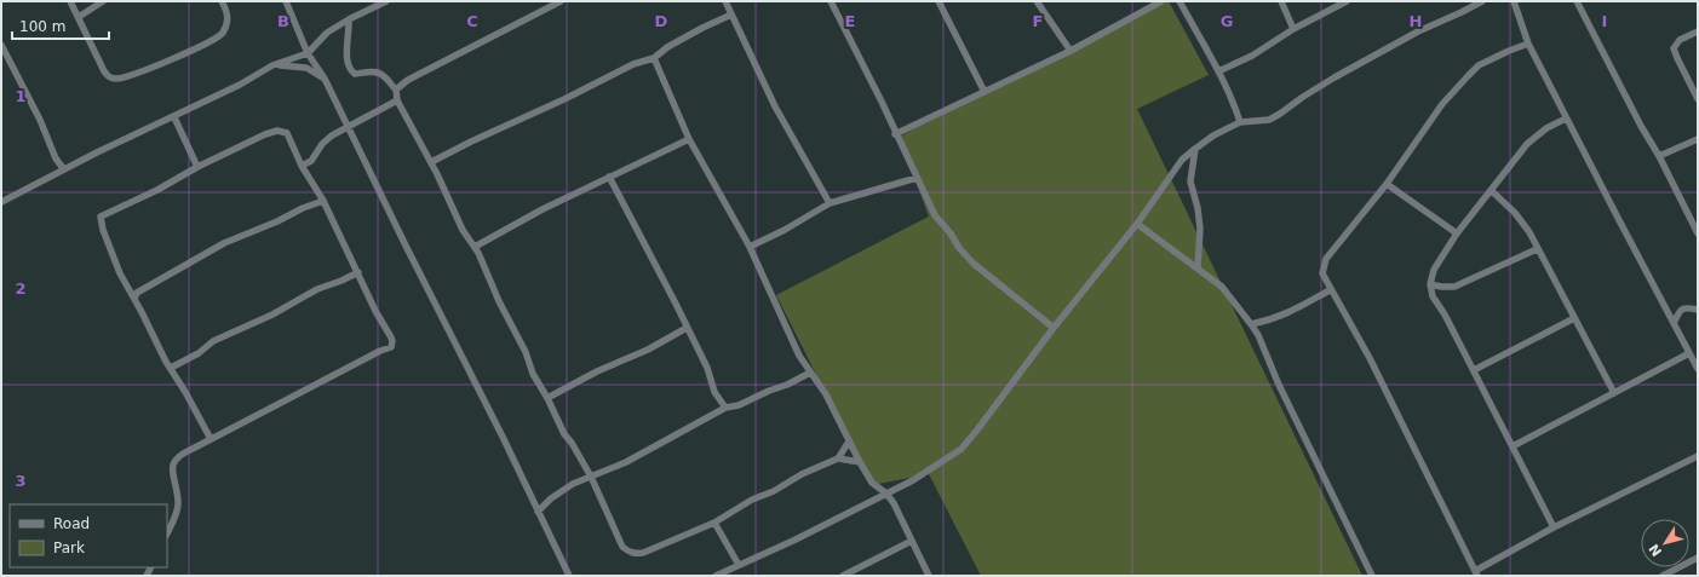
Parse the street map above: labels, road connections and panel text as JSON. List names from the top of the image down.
{
  "legend": ["Road", "Park"],
  "scale_bar": "100 m",
  "north": "bottom left",
  "grid": {
    "columns": [
      "B",
      "C",
      "D",
      "E",
      "F",
      "G",
      "H",
      "I"
    ],
    "rows": ["1", "2", "3"]
  }
}
